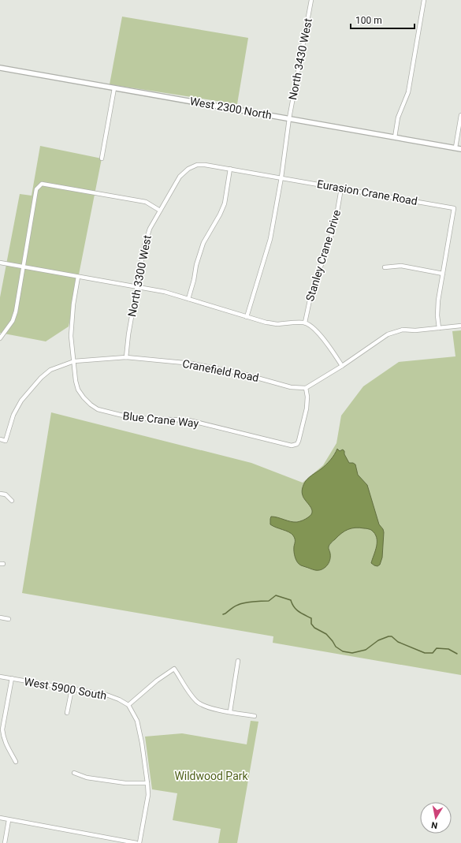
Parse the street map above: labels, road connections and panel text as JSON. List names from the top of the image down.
{
  "streets": {
    "street": [
      "North 3430 West",
      "West 2300 North",
      "Eurasion Crane Road",
      "Stanley Crane Drive",
      "North 3300 West",
      "Cranefield Road",
      "Blue Crane Way",
      "West 5900 South"
    ]
  },
  "crossings": [
    ["North 3430 West", "West 2300 North"],
    ["North 3430 West", "Eurasion Crane Road"],
    ["Eurasion Crane Road", "Stanley Crane Drive"],
    ["Eurasion Crane Road", "North 3300 West"],
    ["North 3300 West", "Cranefield Road"],
    ["Cranefield Road", "Blue Crane Way"]
  ],
  "parks": ["Wildwood Park"],
  "scale_bar": "100 m",
  "north": "bottom"
}
